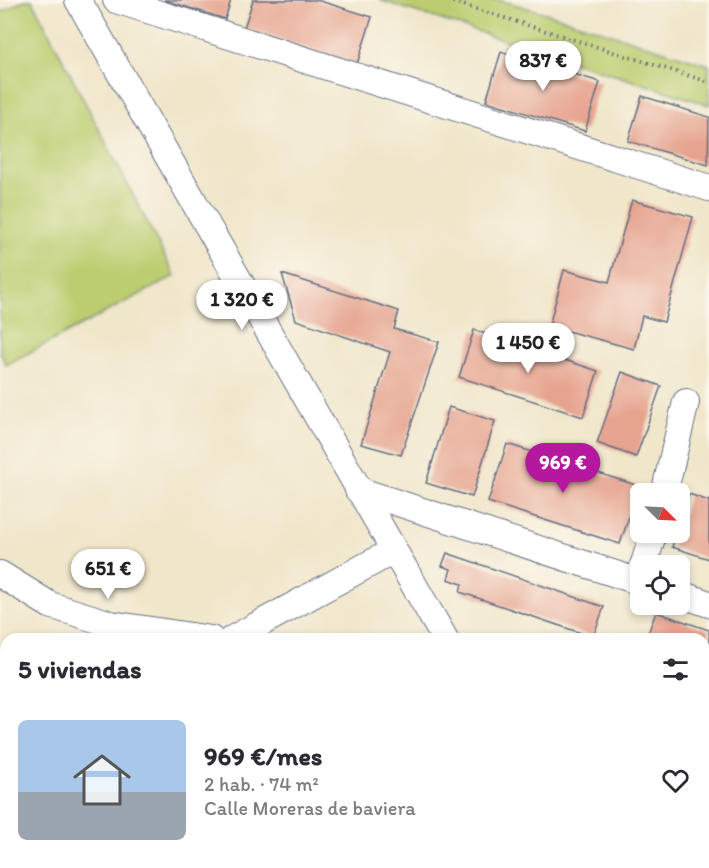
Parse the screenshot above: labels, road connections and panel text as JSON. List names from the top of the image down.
{
  "north": "bottom right",
  "page": {
    "price": [
      "837 €",
      "1 320 €",
      "1 450 €",
      "969 €",
      "651 €"
    ],
    "heading": "5 viviendas",
    "list": [
      {
        "name": "969 €/mes",
        "note": "2 hab. · 74 m² · Calle Moreras de baviera"
      }
    ]
  }
}
